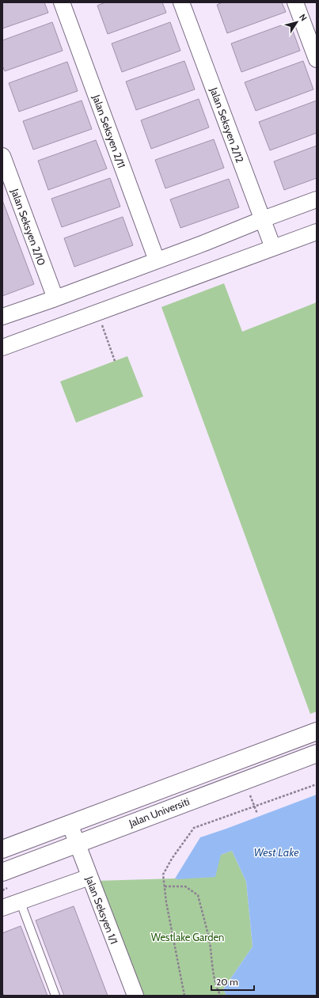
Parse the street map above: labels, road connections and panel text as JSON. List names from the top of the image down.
{
  "streets": {
    "street": [
      "Jalan Seksyen 2/12",
      "Jalan Seksyen 2/11",
      "Jalan Seksyen 2/10",
      "Jalan Universiti",
      "Jalan Seksyen 1/1"
    ]
  },
  "crossings": [
    ["Jalan Universiti", "Jalan Seksyen 1/1"]
  ],
  "water": ["West Lake"],
  "parks": ["Westlake Garden"],
  "scale_bar": "20 m",
  "north": "top right"
}
